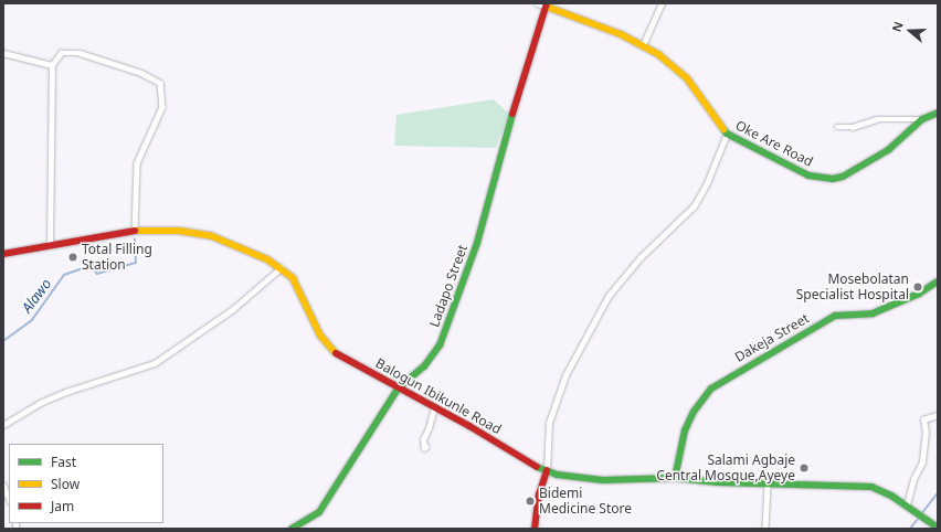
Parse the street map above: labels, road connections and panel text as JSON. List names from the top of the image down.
{
  "streets": {
    "main road": [
      "Oke Are Road",
      "Ladapo Street",
      "Dakeja Street",
      "Balogun Ibikunle Road"
    ]
  },
  "crossings": [
    ["Oke Are Road", "Ladapo Street"],
    ["Ladapo Street", "Balogun Ibikunle Road"],
    ["Dakeja Street", "Balogun Ibikunle Road"]
  ],
  "water": ["Alawo"],
  "places": [
    "Total Filling Station",
    "Mosebolatan Specialist Hospital",
    "Salami Agbaje Central Mosque,Ayeye",
    "Bidemi Medicine Store"
  ],
  "legend": ["Fast", "Slow", "Jam"],
  "north": "left"
}
